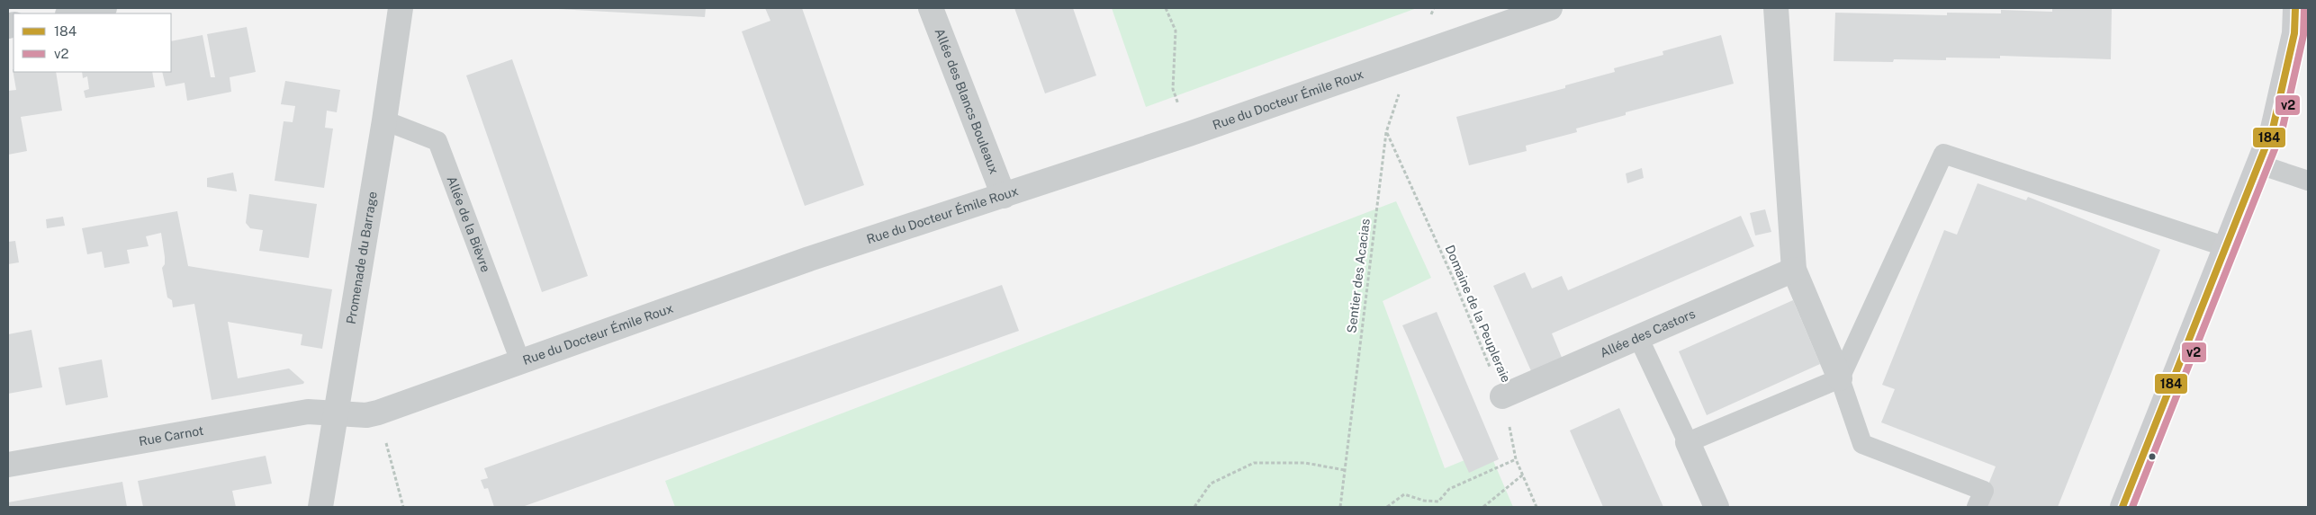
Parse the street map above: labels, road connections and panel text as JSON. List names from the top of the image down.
{
  "streets": {
    "street": [
      "Rue du Docteur Émile Roux",
      "Allée des Blancs Bouleaux",
      "Promenade du Barrage",
      "Allée des Castors",
      "Rue Carnot"
    ],
    "lane": ["Allée de la Bièvre"],
    "path": ["Sentier des Acacias", "Domaine de la Peupleraie"]
  },
  "crossings": [
    ["Rue du Docteur Émile Roux", "Allée des Blancs Bouleaux"],
    ["Rue du Docteur Émile Roux", "Allée de la Bièvre"],
    ["Rue du Docteur Émile Roux", "Promenade du Barrage"],
    ["Rue du Docteur Émile Roux", "Sentier des Acacias"],
    ["Rue du Docteur Émile Roux", "Rue Carnot"],
    ["Allée de la Bièvre", "Promenade du Barrage"],
    ["Promenade du Barrage", "Rue Carnot"],
    ["Sentier des Acacias", "Domaine de la Peupleraie"],
    ["Domaine de la Peupleraie", "Allée des Castors"]
  ],
  "lines": ["transit line 184", "transit line v2"],
  "legend": ["184", "v2"]
}
